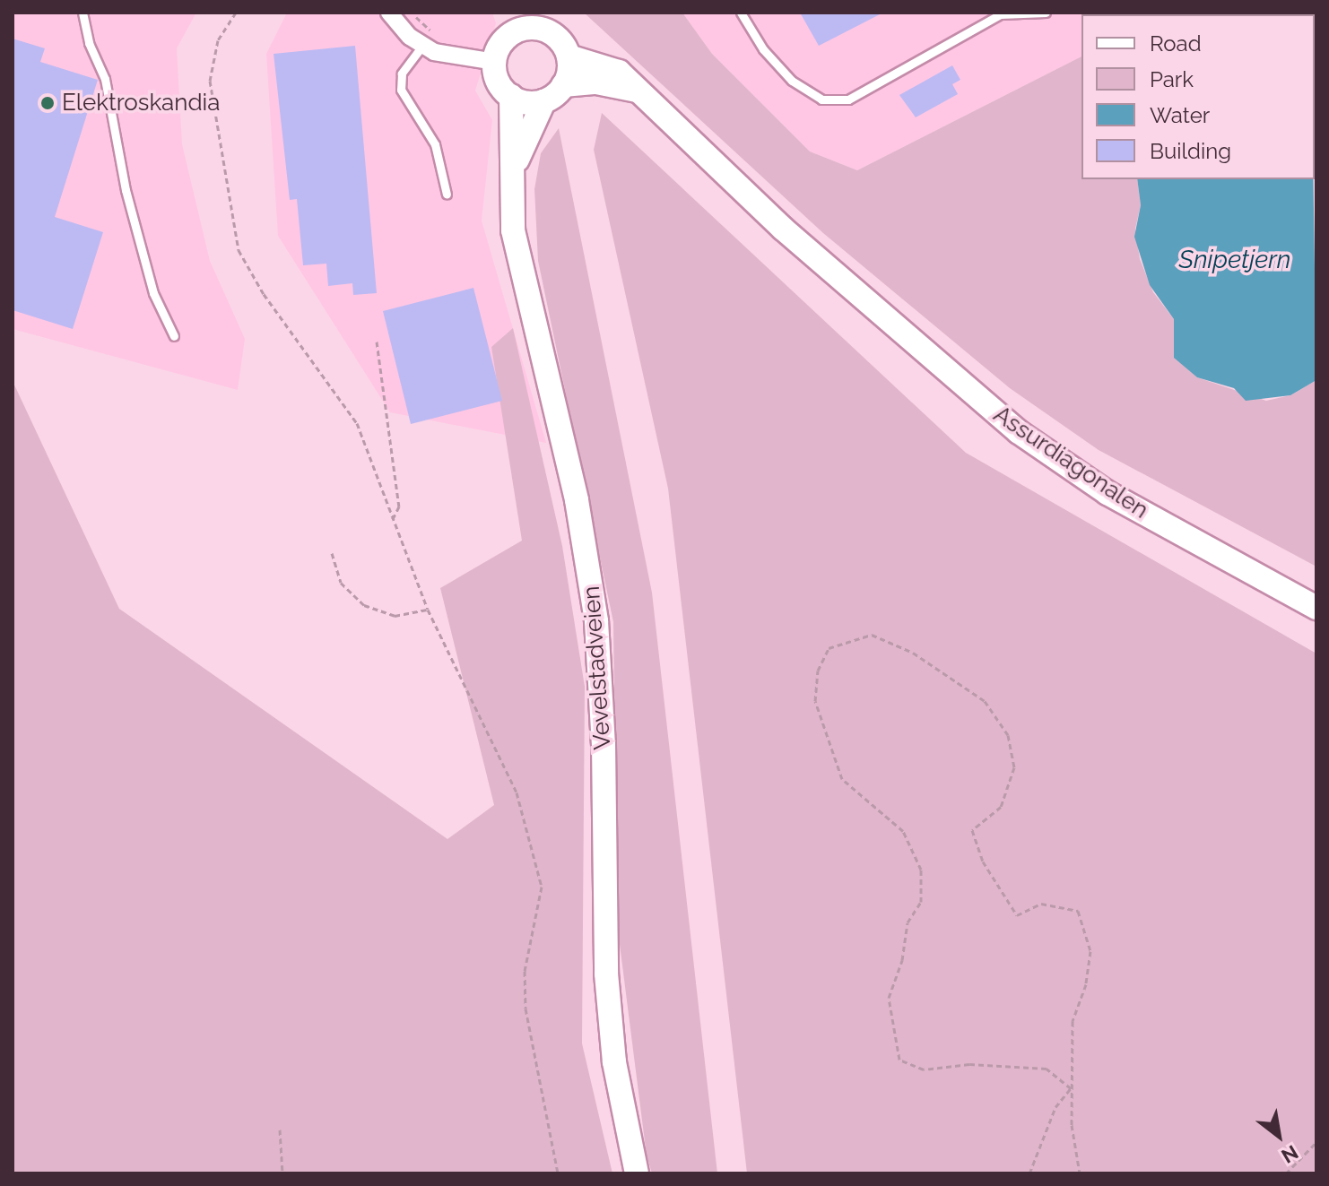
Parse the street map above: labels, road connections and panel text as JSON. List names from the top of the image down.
{
  "streets": {
    "main road": ["Assurdiagonalen", "Vevelstadveien"]
  },
  "water": ["Snipetjern"],
  "places": ["Elektroskandia"],
  "legend": [
    "Road",
    "Park",
    "Water",
    "Building"
  ],
  "north": "bottom right"
}
